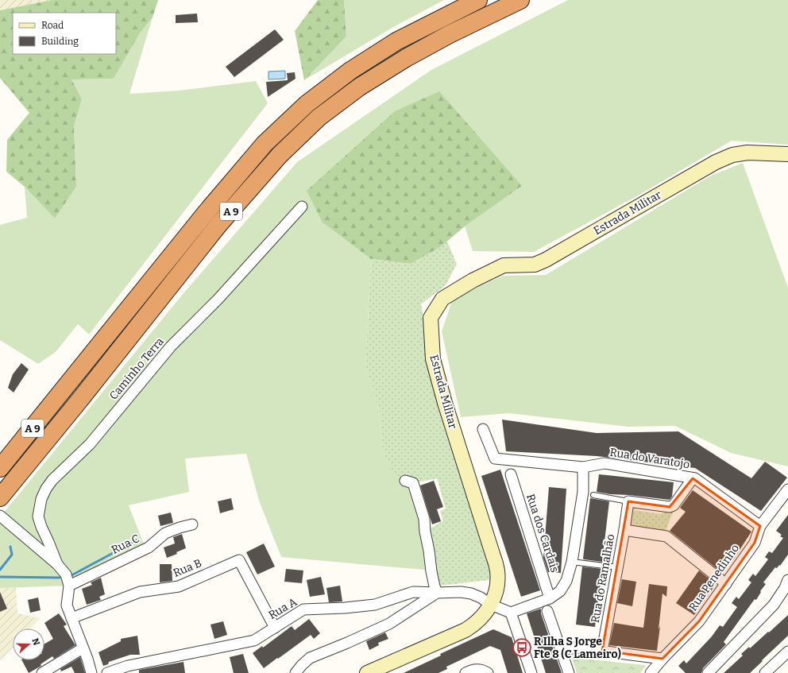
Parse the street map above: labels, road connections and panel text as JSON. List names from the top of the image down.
{
  "streets": {
    "highway": ["A 9"],
    "street": [
      "Estrada Militar",
      "Caminho Terra",
      "Rua do Varatojo",
      "Rua dos Cardais",
      "Rua C",
      "Rua B",
      "Rua Penedinho",
      "Rua do Ramalhão",
      "Rua A"
    ]
  },
  "crossings": [
    ["Estrada Militar", "Rua A"],
    ["Rua do Varatojo", "Rua Penedinho"],
    ["Rua B", "Rua A"]
  ],
  "places": {
    "bus stop": ["R Ilha S Jorge Fte 8 (C Lameiro)"]
  },
  "legend": ["Road", "Building"],
  "north": "right"
}
